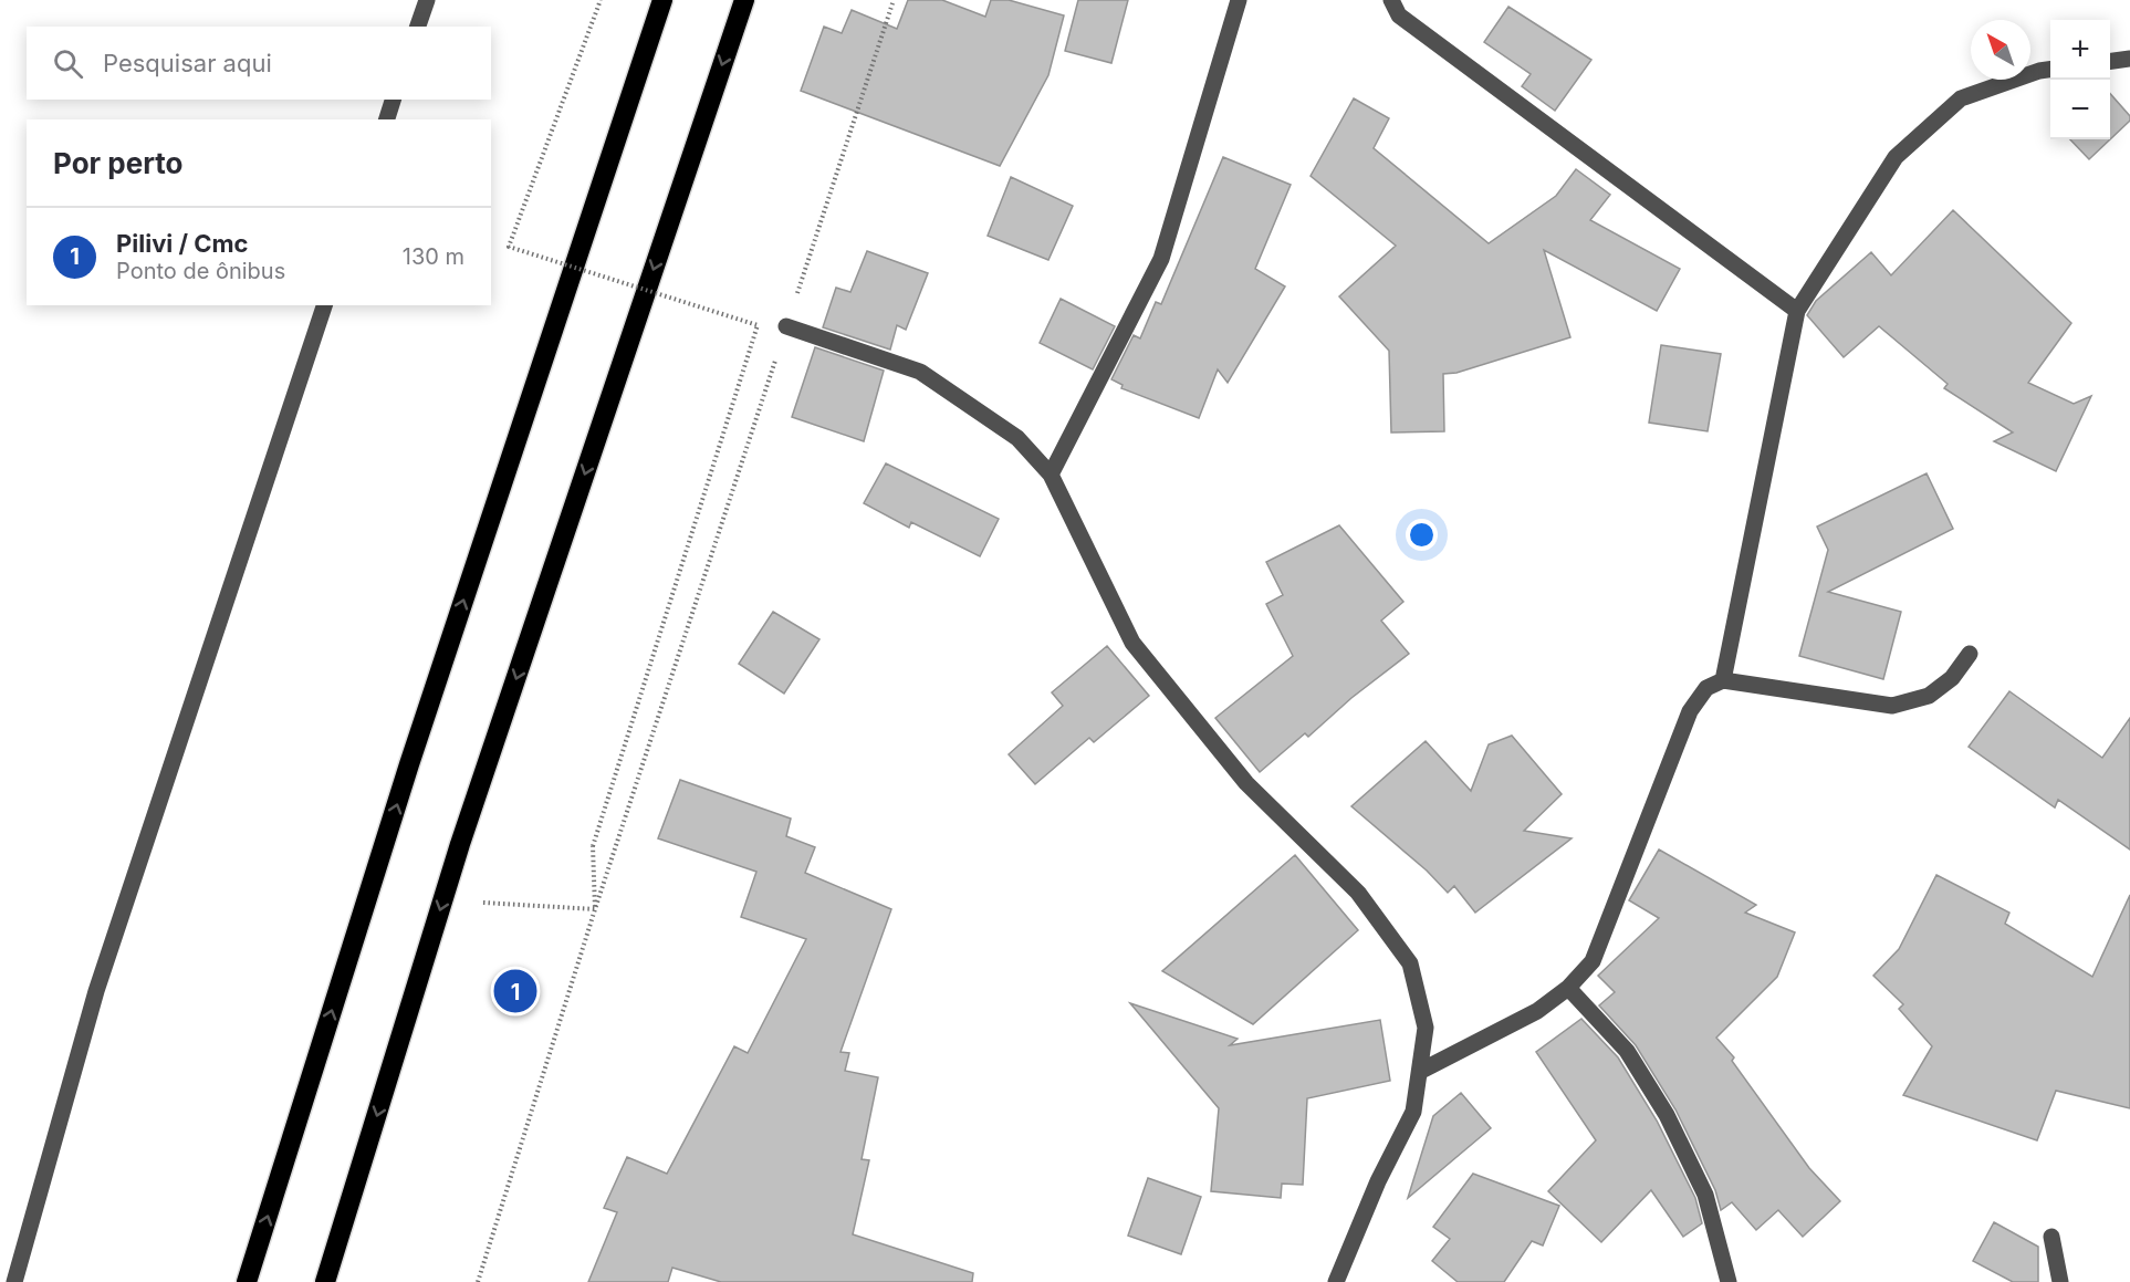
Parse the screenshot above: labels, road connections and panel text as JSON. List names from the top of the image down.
{
  "north": "top left",
  "page": {
    "map_buttons": ["+", "−"],
    "search": "Pesquisar aqui",
    "heading": "Por perto",
    "list": [
      {
        "mark": "1",
        "name": "Pilivi / Cmc",
        "note": "Ponto de ônibus",
        "value": "130 m"
      }
    ],
    "pins": "1"
  }
}
